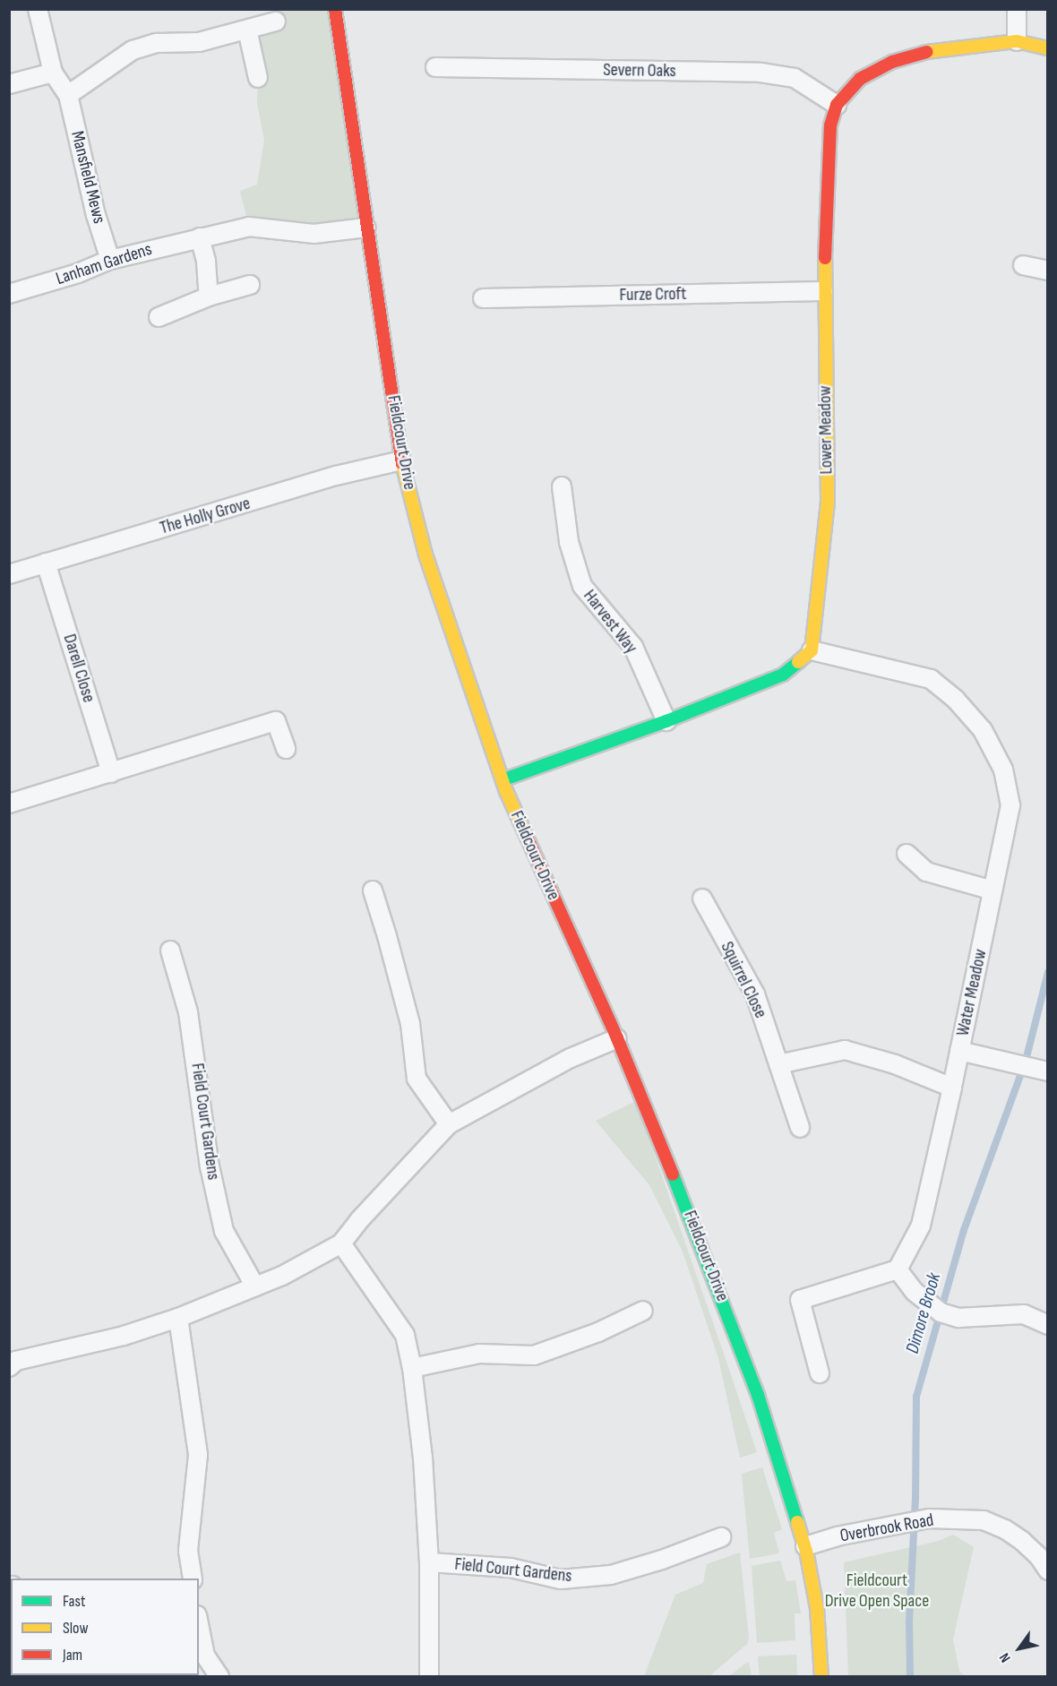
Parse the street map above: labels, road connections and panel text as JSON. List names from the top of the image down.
{
  "streets": {
    "street": [
      "Severn Oaks",
      "Mansfield Mews",
      "Lanham Gardens",
      "Furze Croft",
      "Lower Meadow",
      "Fieldcourt Drive",
      "The Holly Grove",
      "Harvest Way",
      "Darell Close",
      "Squirrel Close",
      "Water Meadow",
      "Field Court Gardens",
      "Overbrook Road"
    ]
  },
  "crossings": [
    ["Severn Oaks", "Lower Meadow"],
    ["Mansfield Mews", "Lanham Gardens"],
    ["Lanham Gardens", "Fieldcourt Drive"],
    ["Furze Croft", "Lower Meadow"],
    ["Lower Meadow", "Water Meadow"],
    ["Fieldcourt Drive", "The Holly Grove"],
    ["Fieldcourt Drive", "Overbrook Road"],
    ["The Holly Grove", "Darell Close"]
  ],
  "water": ["Dimore Brook"],
  "parks": ["Fieldcourt Drive Open Space"],
  "legend": ["Fast", "Slow", "Jam"],
  "north": "bottom left"
}
